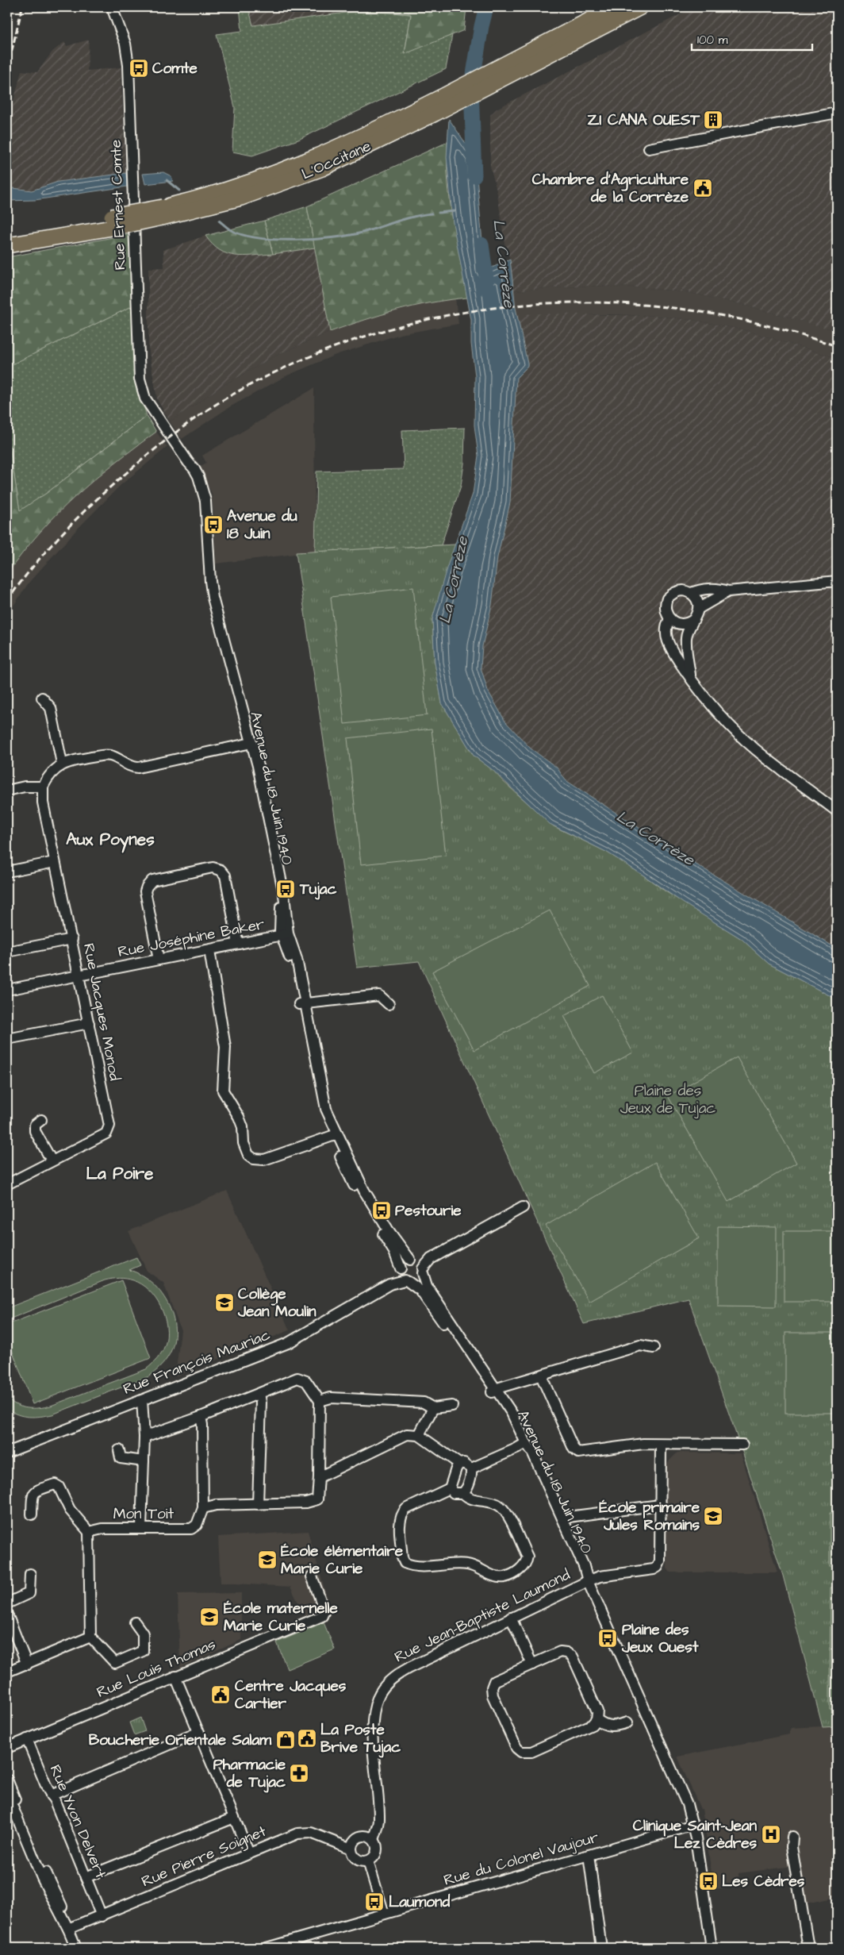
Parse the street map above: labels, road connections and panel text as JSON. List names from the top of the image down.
{
  "streets": {
    "highway": ["L'Occitane"],
    "street": [
      "Rue Ernest Comte",
      "Avenue du 18 Juin 1940",
      "Rue Joséphine Baker",
      "Rue Jacques Monod",
      "Rue François Mauriac",
      "Mon Toit",
      "Rue Jean-Baptiste Laumond",
      "Rue Louis Thomas",
      "Rue Yvon Delvert",
      "Rue Pierre Soignet",
      "Rue du Colonel Vaujour"
    ]
  },
  "crossings": [
    ["Rue Ernest Comte", "Avenue du 18 Juin 1940"],
    ["Avenue du 18 Juin 1940", "Rue Joséphine Baker"],
    ["Avenue du 18 Juin 1940", "Rue François Mauriac"],
    ["Avenue du 18 Juin 1940", "Rue Jean-Baptiste Laumond"],
    ["Avenue du 18 Juin 1940", "Rue du Colonel Vaujour"],
    ["Rue Joséphine Baker", "Rue Jacques Monod"],
    ["Rue Jean-Baptiste Laumond", "Rue Pierre Soignet"],
    ["Rue Louis Thomas", "Rue Yvon Delvert"],
    ["Rue Yvon Delvert", "Rue Pierre Soignet"]
  ],
  "districts": ["Aux Poynes", "La Poire"],
  "water": ["La Corrèze"],
  "parks": ["Plaine des Jeux de Tujac"],
  "places": {
    "bus stop": [
      "Comte",
      "Avenue du 18 Juin",
      "Tujac",
      "Pestourie",
      "Plaine des Jeux Ouest",
      "Les Cèdres",
      "Laumond"
    ],
    "building": ["ZI CANA OUEST"],
    "public building": ["Chambre d'Agriculture de la Corrèze", "Centre Jacques Cartier", "La Poste Brive Tujac"],
    "school or university": [
      "Collège Jean Moulin",
      "École primaire Jules Romains",
      "École élémentaire Marie Curie",
      "École maternelle Marie Curie"
    ],
    "shop": ["Boucherie Orientale Salam"],
    "pharmacy": ["Pharmacie de Tujac"],
    "hospital": ["Clinique Saint-Jean Lez Cèdres"]
  },
  "scale_bar": "100 m"
}
